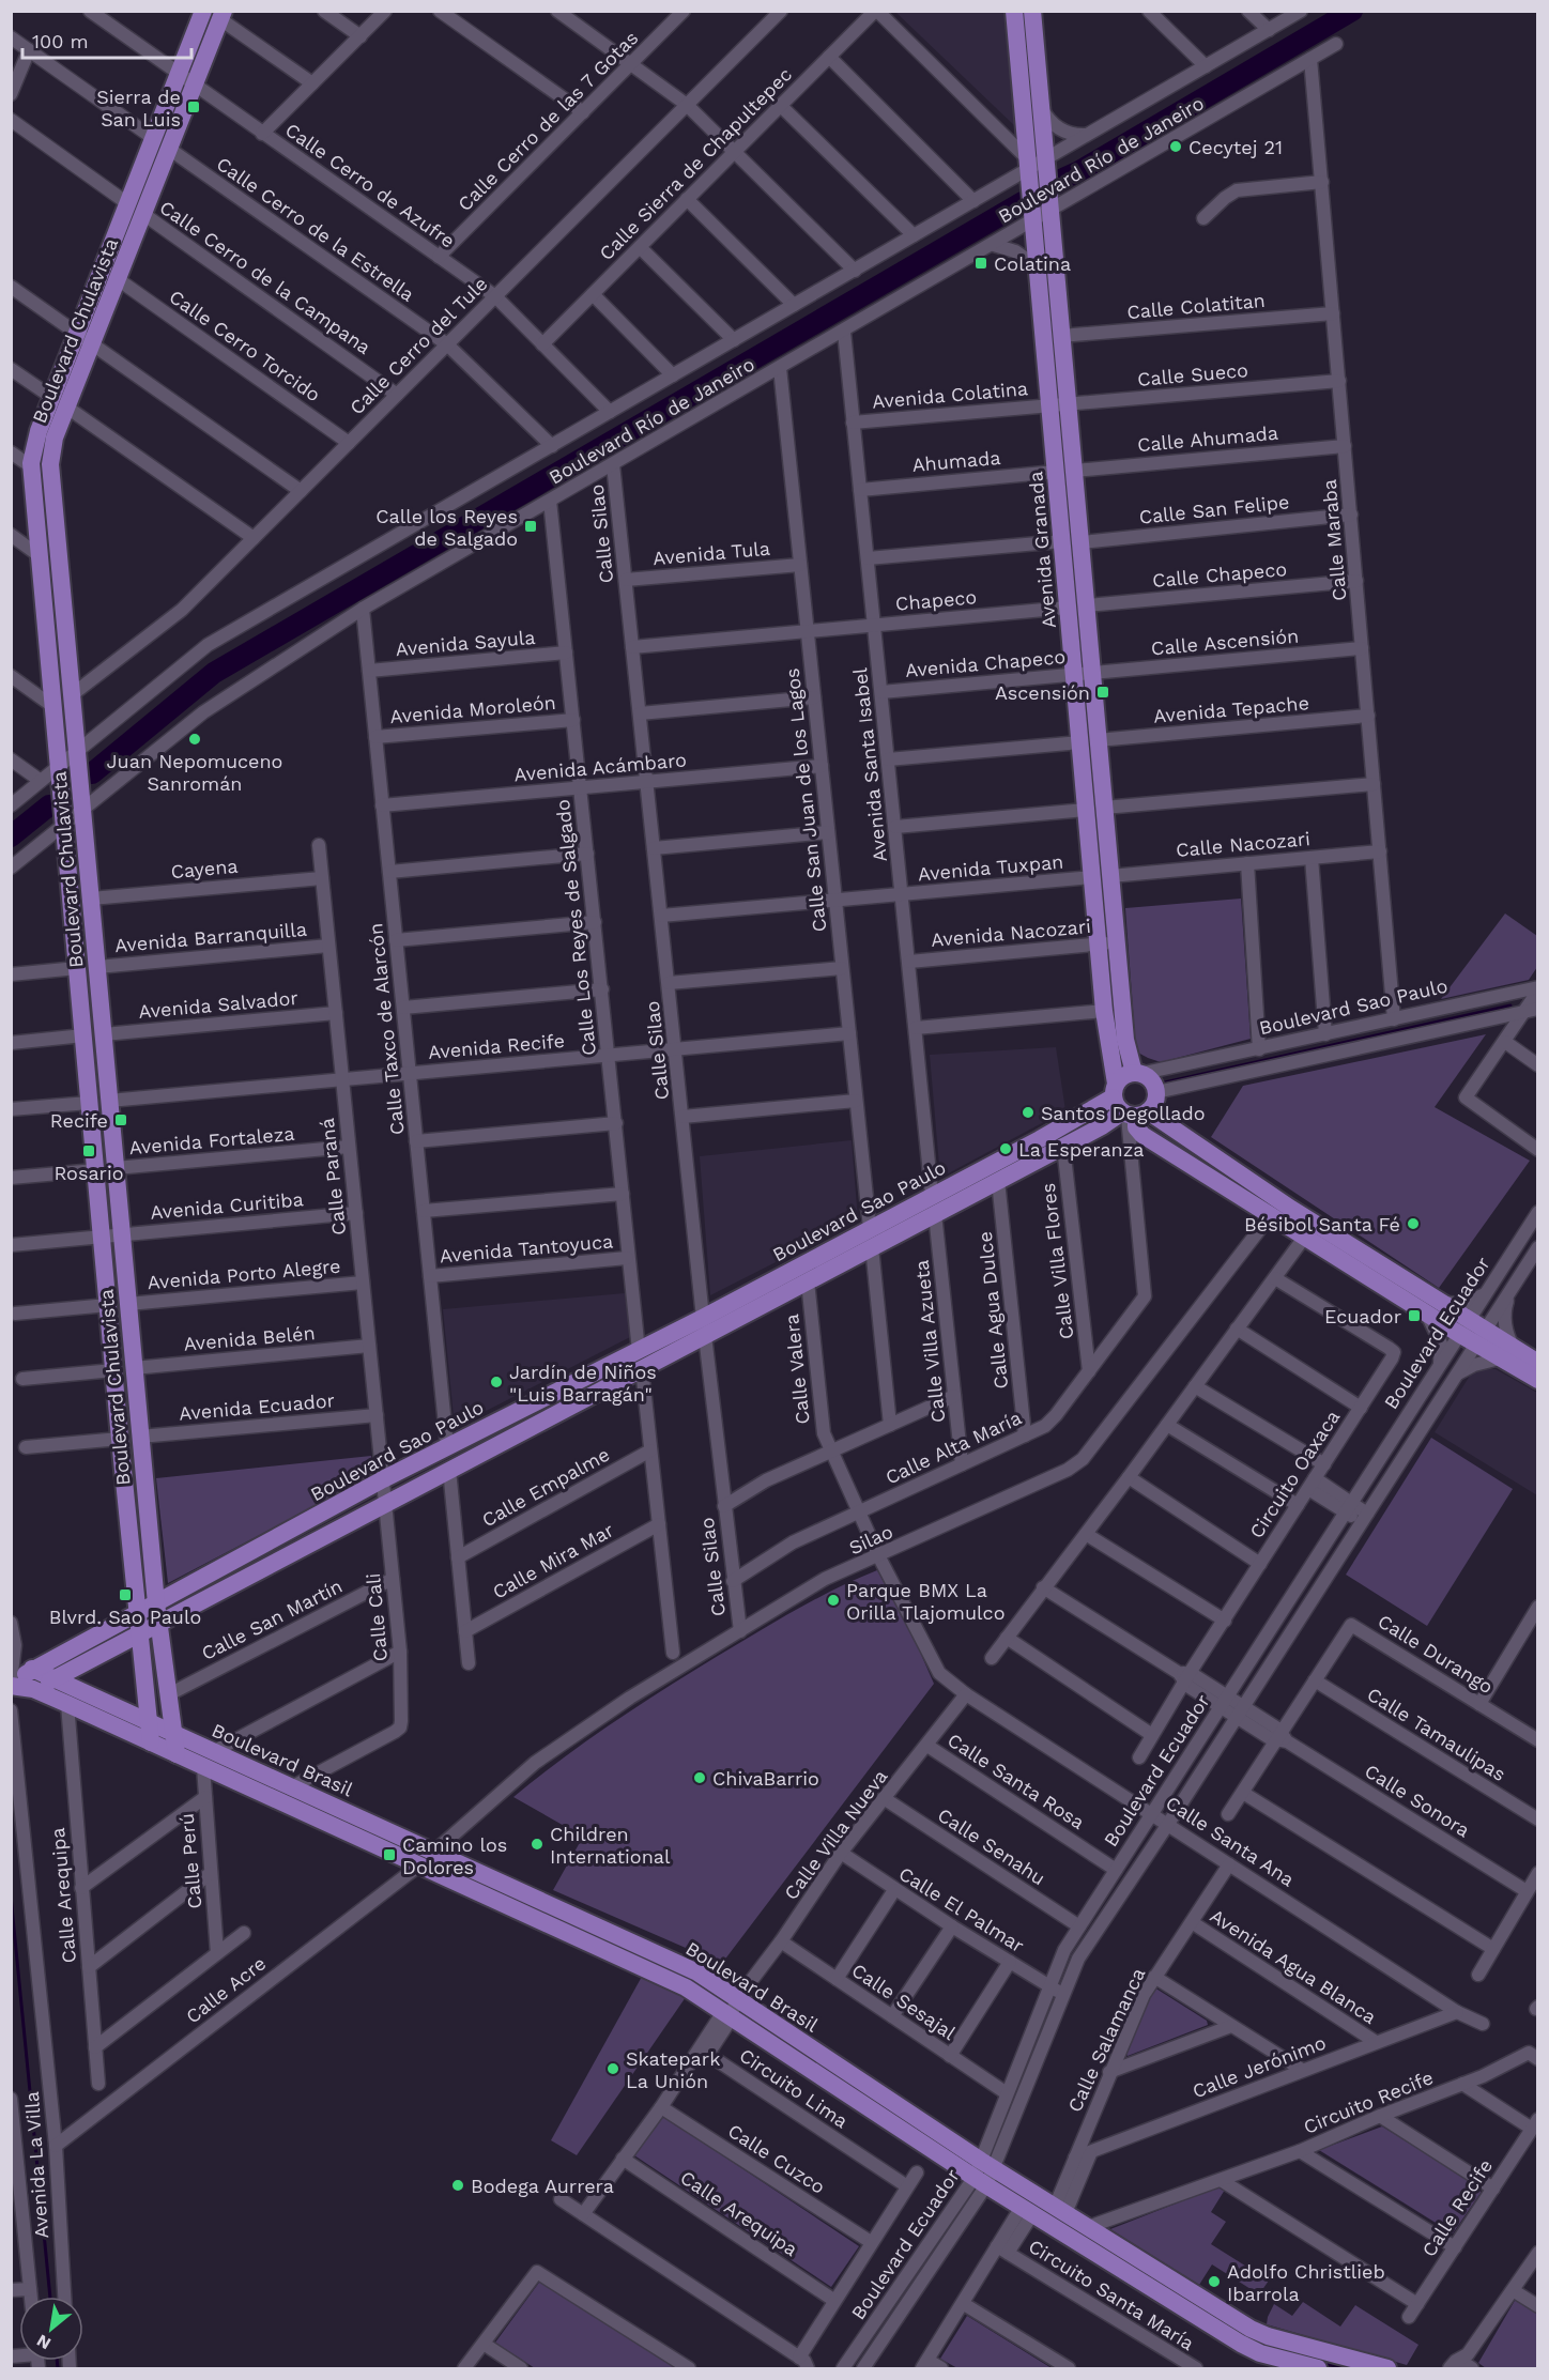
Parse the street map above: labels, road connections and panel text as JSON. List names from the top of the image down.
{
  "streets": {
    "main road": [
      "Boulevard Chulavista",
      "Avenida Granada",
      "Boulevard Sao Paulo",
      "Boulevard Brasil"
    ],
    "street": [
      "Calle Cerro de las 7 Gotas",
      "Boulevard Río de Janeiro",
      "Calle Sierra de Chapultepec",
      "Calle Cerro de Azufre",
      "Calle Cerro de la Estrella",
      "Calle Cerro de la Campana",
      "Calle Colatitan",
      "Calle Cerro Torcido",
      "Calle Cerro del Tule",
      "Calle Sueco",
      "Avenida Colatina",
      "Calle Ahumada",
      "Ahumada",
      "Calle San Felipe",
      "Calle Silao",
      "Calle Maraba",
      "Avenida Tula",
      "Calle Chapeco",
      "Chapeco",
      "Calle Ascensión",
      "Avenida Sayula",
      "Avenida Chapeco",
      "Avenida Moroleón",
      "Avenida Tepache",
      "Avenida Santa Isabel",
      "Avenida Acámbaro",
      "Calle San Juan de los Lagos",
      "Calle Nacozari",
      "Avenida Tuxpan",
      "Cayena",
      "Calle Los Reyes de Salgado",
      "Avenida Nacozari",
      "Avenida Barranquilla",
      "Avenida Salvador",
      "Calle Taxco de Alarcón",
      "Avenida Recife",
      "Avenida Fortaleza",
      "Calle Paraná",
      "Avenida Curitiba",
      "Avenida Tantoyuca",
      "Calle Villa Flores",
      "Avenida Porto Alegre",
      "Calle Agua Dulce",
      "Boulevard Ecuador",
      "Avenida Belén",
      "Calle Villa Azueta",
      "Calle Valera",
      "Avenida Ecuador",
      "Calle Alta María",
      "Circuito Oaxaca",
      "Calle Empalme",
      "Silao",
      "Calle Mira Mar",
      "Calle Cali",
      "Calle San Martín",
      "Calle Durango",
      "Calle Tamaulipas",
      "Calle Santa Rosa",
      "Calle Sonora",
      "Calle Villa Nueva",
      "Calle Santa Ana",
      "Calle Senahu",
      "Calle Perú",
      "Calle Arequipa",
      "Calle El Palmar",
      "Avenida Agua Blanca",
      "Calle Acre",
      "Calle Sesajal",
      "Calle Salamanca",
      "Calle Jerónimo",
      "Circuito Lima",
      "Circuito Recife",
      "Calle Cuzco",
      "Avenida La Villa",
      "Calle Recife",
      "Circuito Santa María"
    ]
  },
  "crossings": [
    ["Calle Cerro de las 7 Gotas", "Calle Cerro de Azufre"],
    ["Boulevard Río de Janeiro", "Calle Cerro de Azufre"],
    ["Boulevard Río de Janeiro", "Calle Cerro de la Estrella"],
    ["Boulevard Río de Janeiro", "Boulevard Chulavista"],
    ["Boulevard Río de Janeiro", "Calle Silao"],
    ["Boulevard Río de Janeiro", "Calle Maraba"],
    ["Boulevard Río de Janeiro", "Avenida Granada"],
    ["Boulevard Río de Janeiro", "Avenida Santa Isabel"],
    ["Boulevard Río de Janeiro", "Calle San Juan de los Lagos"],
    ["Boulevard Río de Janeiro", "Calle Los Reyes de Salgado"],
    ["Boulevard Río de Janeiro", "Calle Taxco de Alarcón"],
    ["Calle Sierra de Chapultepec", "Calle Cerro de Azufre"],
    ["Calle Cerro de Azufre", "Boulevard Chulavista"],
    ["Calle Cerro de Azufre", "Calle Cerro del Tule"],
    ["Calle Cerro de la Estrella", "Boulevard Chulavista"],
    ["Calle Cerro de la Estrella", "Calle Cerro del Tule"],
    ["Calle Cerro de la Campana", "Boulevard Chulavista"],
    ["Calle Cerro de la Campana", "Calle Cerro del Tule"],
    ["Calle Colatitan", "Calle Maraba"],
    ["Calle Colatitan", "Avenida Granada"],
    ["Boulevard Chulavista", "Calle Cerro Torcido"],
    ["Boulevard Chulavista", "Calle Cerro del Tule"],
    ["Boulevard Chulavista", "Cayena"],
    ["Boulevard Chulavista", "Avenida Barranquilla"],
    ["Boulevard Chulavista", "Avenida Salvador"],
    ["Boulevard Chulavista", "Boulevard Sao Paulo"],
    ["Boulevard Chulavista", "Avenida Recife"],
    ["Boulevard Chulavista", "Avenida Fortaleza"],
    ["Boulevard Chulavista", "Avenida Curitiba"],
    ["Boulevard Chulavista", "Avenida Porto Alegre"],
    ["Boulevard Chulavista", "Avenida Belén"],
    ["Boulevard Chulavista", "Avenida Ecuador"],
    ["Boulevard Chulavista", "Calle San Martín"],
    ["Boulevard Chulavista", "Boulevard Brasil"],
    ["Calle Cerro Torcido", "Calle Cerro del Tule"],
    ["Calle Sueco", "Avenida Colatina"],
    ["Calle Sueco", "Calle Maraba"],
    ["Calle Sueco", "Avenida Granada"],
    ["Avenida Colatina", "Avenida Granada"],
    ["Avenida Colatina", "Avenida Santa Isabel"],
    ["Calle Ahumada", "Ahumada"],
    ["Calle Ahumada", "Calle Maraba"],
    ["Calle Ahumada", "Avenida Granada"],
    ["Ahumada", "Avenida Granada"],
    ["Ahumada", "Avenida Santa Isabel"],
    ["Calle San Felipe", "Calle Maraba"],
    ["Calle San Felipe", "Avenida Granada"],
    ["Calle Silao", "Avenida Tula"],
    ["Calle Silao", "Chapeco"],
    ["Calle Silao", "Avenida Acámbaro"],
    ["Calle Silao", "Avenida Tuxpan"],
    ["Calle Silao", "Boulevard Sao Paulo"],
    ["Calle Silao", "Avenida Recife"],
    ["Calle Silao", "Calle Alta María"],
    ["Calle Silao", "Silao"],
    ["Calle Maraba", "Calle Chapeco"],
    ["Calle Maraba", "Calle Ascensión"],
    ["Calle Maraba", "Avenida Tepache"],
    ["Calle Maraba", "Calle Nacozari"],
    ["Calle Maraba", "Boulevard Sao Paulo"],
    ["Avenida Granada", "Calle Chapeco"],
    ["Avenida Granada", "Chapeco"],
    ["Avenida Granada", "Calle Ascensión"],
    ["Avenida Granada", "Avenida Chapeco"],
    ["Avenida Granada", "Avenida Tepache"],
    ["Avenida Granada", "Calle Nacozari"],
    ["Avenida Granada", "Avenida Tuxpan"],
    ["Avenida Granada", "Avenida Nacozari"],
    ["Avenida Granada", "Boulevard Sao Paulo"],
    ["Avenida Granada", "Calle Alta María"],
    ["Avenida Tula", "Calle San Juan de los Lagos"],
    ["Calle Chapeco", "Chapeco"],
    ["Chapeco", "Avenida Santa Isabel"],
    ["Chapeco", "Calle San Juan de los Lagos"],
    ["Calle Ascensión", "Avenida Chapeco"],
    ["Avenida Sayula", "Calle Los Reyes de Salgado"],
    ["Avenida Sayula", "Calle Taxco de Alarcón"],
    ["Avenida Chapeco", "Avenida Santa Isabel"],
    ["Avenida Moroleón", "Calle Los Reyes de Salgado"],
    ["Avenida Moroleón", "Calle Taxco de Alarcón"],
    ["Avenida Tepache", "Avenida Santa Isabel"],
    ["Avenida Santa Isabel", "Avenida Tuxpan"],
    ["Avenida Santa Isabel", "Avenida Nacozari"],
    ["Avenida Santa Isabel", "Boulevard Sao Paulo"],
    ["Avenida Acámbaro", "Calle San Juan de los Lagos"],
    ["Avenida Acámbaro", "Calle Los Reyes de Salgado"],
    ["Avenida Acámbaro", "Calle Taxco de Alarcón"],
    ["Calle San Juan de los Lagos", "Avenida Tuxpan"],
    ["Calle San Juan de los Lagos", "Boulevard Sao Paulo"],
    ["Calle San Juan de los Lagos", "Avenida Recife"],
    ["Calle Nacozari", "Avenida Tuxpan"],
    ["Cayena", "Calle Paraná"],
    ["Calle Los Reyes de Salgado", "Boulevard Sao Paulo"],
    ["Calle Los Reyes de Salgado", "Avenida Recife"],
    ["Calle Los Reyes de Salgado", "Avenida Tantoyuca"],
    ["Calle Los Reyes de Salgado", "Calle Empalme"],
    ["Calle Los Reyes de Salgado", "Calle Mira Mar"],
    ["Avenida Barranquilla", "Calle Paraná"],
    ["Avenida Salvador", "Calle Paraná"],
    ["Boulevard Sao Paulo", "Calle Taxco de Alarcón"],
    ["Boulevard Sao Paulo", "Calle Paraná"],
    ["Boulevard Sao Paulo", "Calle Villa Flores"],
    ["Boulevard Sao Paulo", "Calle Agua Dulce"],
    ["Boulevard Sao Paulo", "Calle Villa Azueta"],
    ["Boulevard Sao Paulo", "Calle Valera"],
    ["Boulevard Sao Paulo", "Calle Alta María"],
    ["Boulevard Sao Paulo", "Calle Cali"],
    ["Boulevard Sao Paulo", "Boulevard Brasil"],
    ["Calle Taxco de Alarcón", "Avenida Recife"],
    ["Calle Taxco de Alarcón", "Avenida Tantoyuca"],
    ["Avenida Recife", "Calle Paraná"],
    ["Avenida Fortaleza", "Calle Paraná"],
    ["Calle Paraná", "Avenida Curitiba"],
    ["Calle Paraná", "Avenida Porto Alegre"],
    ["Calle Paraná", "Avenida Belén"],
    ["Calle Paraná", "Avenida Ecuador"],
    ["Calle Paraná", "Calle Cali"],
    ["Calle Villa Flores", "Calle Alta María"],
    ["Calle Agua Dulce", "Calle Alta María"],
    ["Boulevard Ecuador", "Boulevard Brasil"],
    ["Boulevard Ecuador", "Calle Santa Rosa"],
    ["Boulevard Ecuador", "Calle Sonora"],
    ["Boulevard Ecuador", "Calle Santa Ana"],
    ["Boulevard Ecuador", "Calle Senahu"],
    ["Boulevard Ecuador", "Calle El Palmar"],
    ["Boulevard Ecuador", "Calle Sesajal"],
    ["Calle Villa Azueta", "Calle Alta María"],
    ["Calle Valera", "Calle Alta María"],
    ["Calle Valera", "Silao"],
    ["Calle Valera", "Calle Santa Ana"],
    ["Circuito Oaxaca", "Calle Sonora"],
    ["Silao", "Boulevard Brasil"],
    ["Silao", "Calle Santa Ana"],
    ["Calle Cali", "Calle San Martín"],
    ["Calle Cali", "Boulevard Brasil"],
    ["Calle Durango", "Calle Tamaulipas"],
    ["Calle Durango", "Calle Sonora"],
    ["Boulevard Brasil", "Calle Villa Nueva"],
    ["Boulevard Brasil", "Calle Perú"],
    ["Boulevard Brasil", "Calle Arequipa"],
    ["Boulevard Brasil", "Calle Acre"],
    ["Boulevard Brasil", "Calle Salamanca"],
    ["Boulevard Brasil", "Circuito Recife"],
    ["Boulevard Brasil", "Circuito Santa María"],
    ["Calle Santa Rosa", "Calle Villa Nueva"],
    ["Calle Villa Nueva", "Calle Santa Ana"],
    ["Calle Villa Nueva", "Calle Senahu"],
    ["Calle Villa Nueva", "Calle El Palmar"],
    ["Calle Villa Nueva", "Calle Sesajal"],
    ["Calle Villa Nueva", "Circuito Lima"],
    ["Calle Santa Ana", "Calle Salamanca"],
    ["Calle Santa Ana", "Calle Jerónimo"],
    ["Calle Perú", "Calle Acre"],
    ["Calle Arequipa", "Calle Acre"],
    ["Avenida Agua Blanca", "Calle Salamanca"],
    ["Avenida Agua Blanca", "Calle Jerónimo"],
    ["Calle Acre", "Avenida La Villa"],
    ["Calle Salamanca", "Calle Jerónimo"]
  ],
  "places": {
    "transit": [
      "Sierra de San Luis",
      "Colatina",
      "Calle los Reyes de Salgado",
      "Ascensión",
      "Recife",
      "Rosario",
      "Ecuador",
      "Blvrd. Sao Paulo",
      "Camino los Dolores"
    ],
    "other": [
      "Cecytej 21",
      "Juan Nepomuceno Sanromán",
      "Santos Degollado",
      "La Esperanza",
      "Bésibol Santa Fé",
      "Jardín de Niños \"Luis Barragán\"",
      "Parque BMX La Orilla Tlajomulco",
      "ChivaBarrio",
      "Children International",
      "Skatepark La Unión",
      "Bodega Aurrera",
      "Adolfo Christlieb Ibarrola"
    ]
  },
  "scale_bar": "100 m",
  "north": "bottom left"
}
